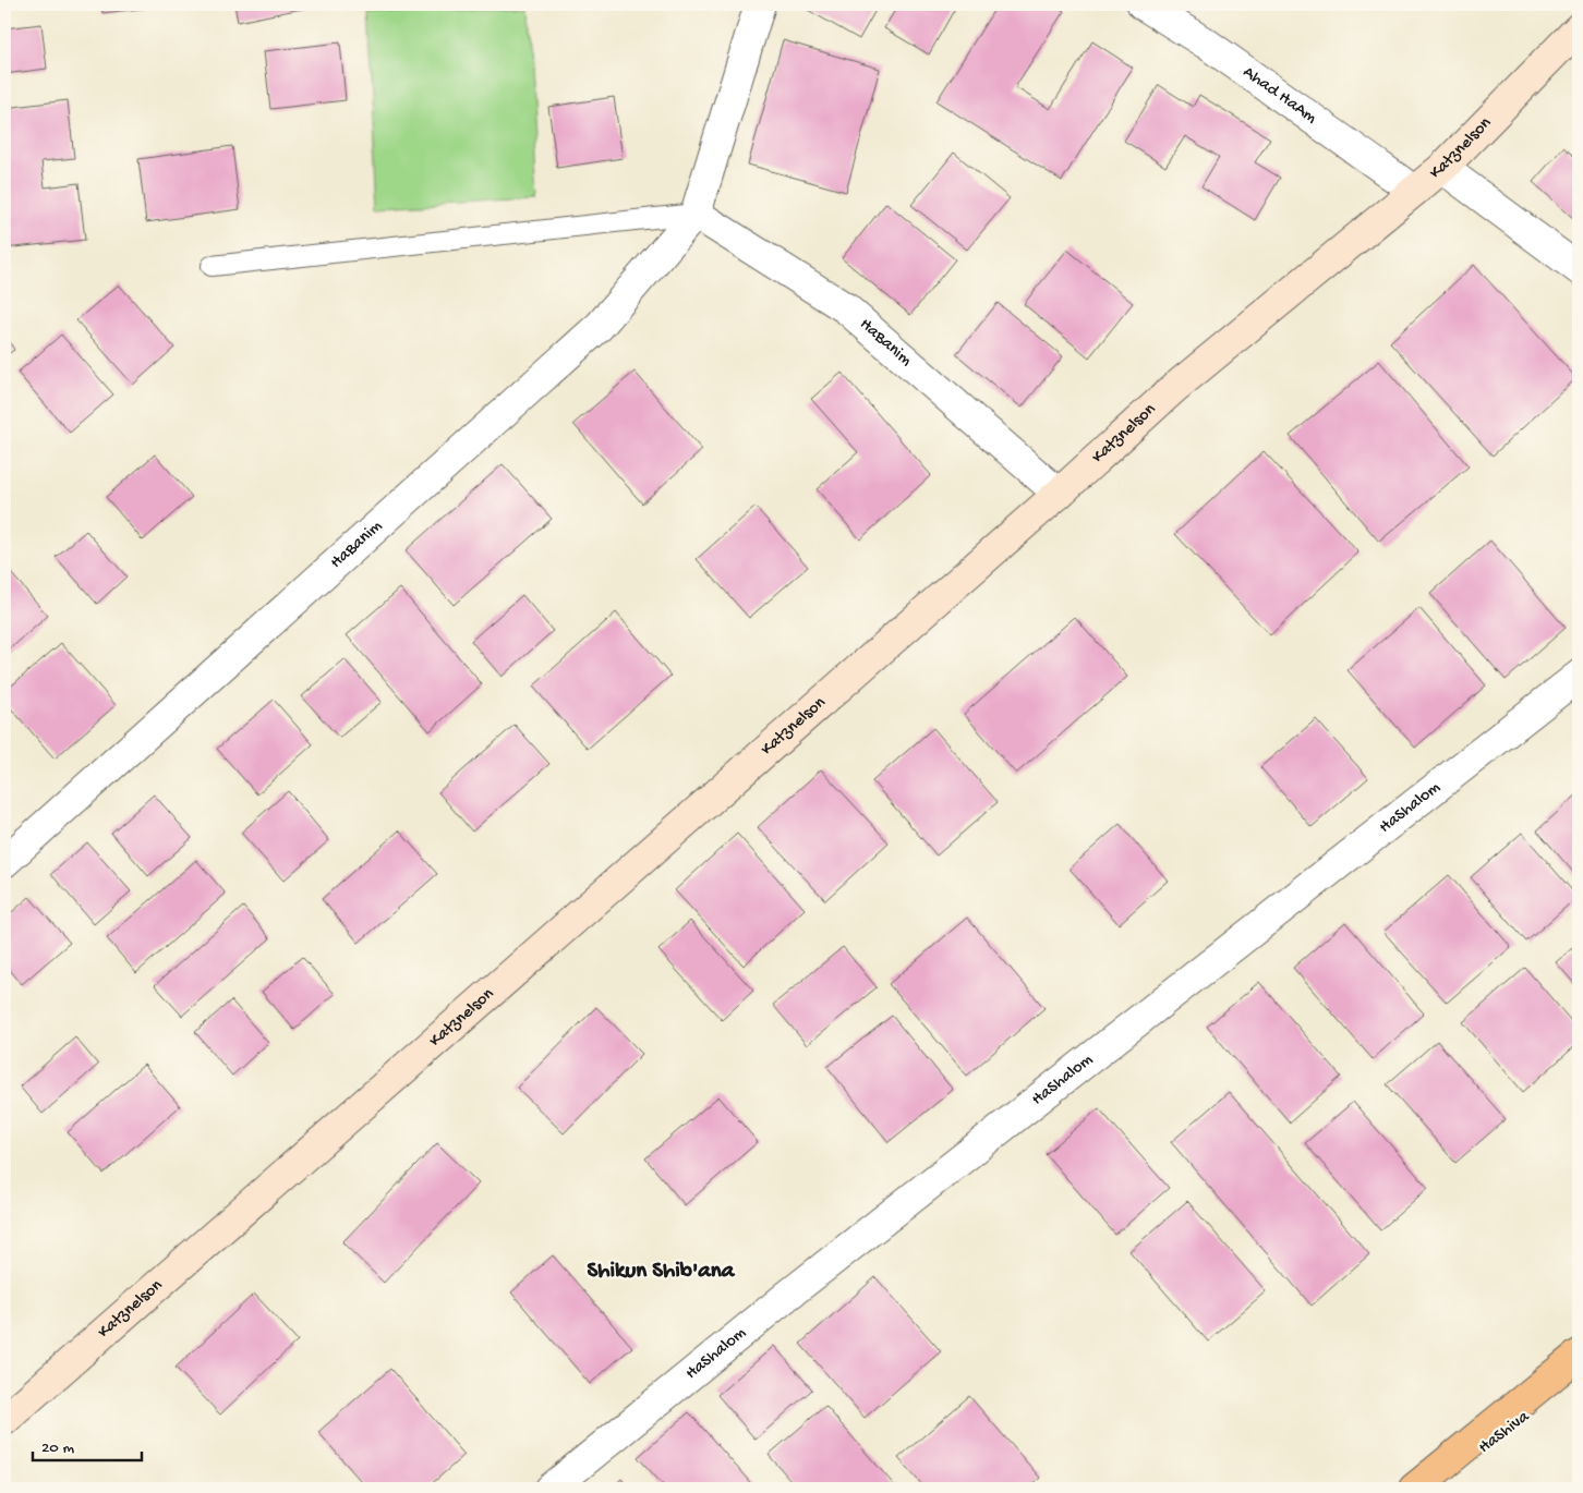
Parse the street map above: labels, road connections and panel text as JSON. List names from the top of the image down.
{
  "streets": {
    "highway": ["HaShiva"],
    "street": [
      "Ahad HaAm",
      "Katznelson",
      "HaBanim",
      "HaShalom"
    ]
  },
  "crossings": [
    ["Ahad HaAm", "Katznelson"],
    ["Katznelson", "HaBanim"]
  ],
  "districts": ["Shikun Shib'ana"],
  "scale_bar": "20 m"
}
